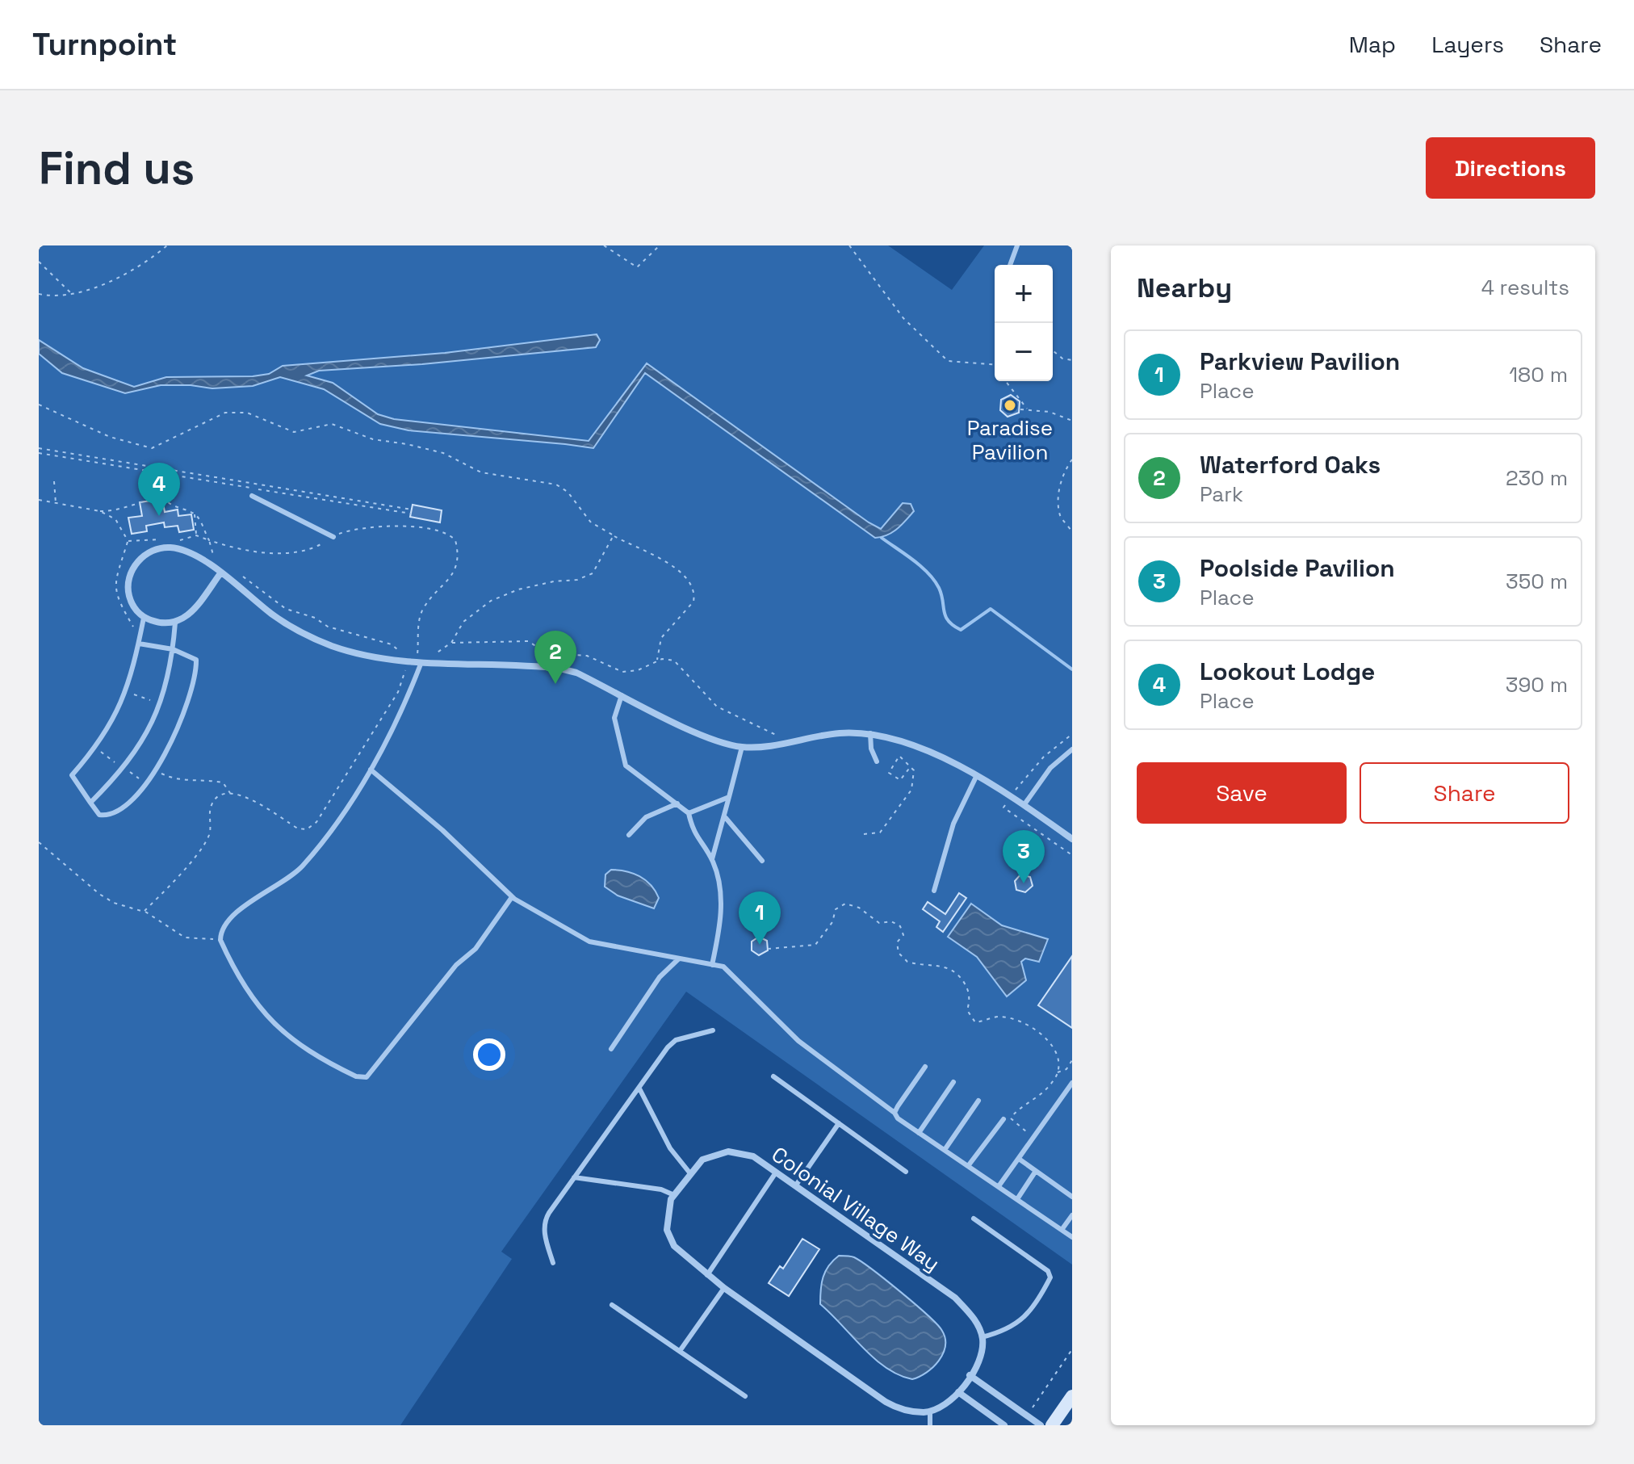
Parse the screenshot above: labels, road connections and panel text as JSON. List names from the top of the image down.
{
  "streets": {
    "street": ["Colonial Village Way"]
  },
  "places": ["Paradise Pavilion"],
  "page": {
    "header": "Turnpoint",
    "nav": ["Map", "Layers", "Share"],
    "buttons": [
      "Directions",
      ["Save", "Share"]
    ],
    "title": "Find us",
    "heading": ["Nearby", "4 results"],
    "map_buttons": ["+", "−"],
    "list": [
      {
        "mark": "1",
        "name": "Parkview Pavilion",
        "note": "Place",
        "value": "180 m"
      },
      {
        "mark": "2",
        "name": "Waterford Oaks",
        "note": "Park",
        "value": "230 m"
      },
      {
        "mark": "3",
        "name": "Poolside Pavilion",
        "note": "Place",
        "value": "350 m"
      },
      {
        "mark": "4",
        "name": "Lookout Lodge",
        "note": "Place",
        "value": "390 m"
      }
    ],
    "pins": [
      "4",
      "2",
      "3",
      "1"
    ]
  }
}
